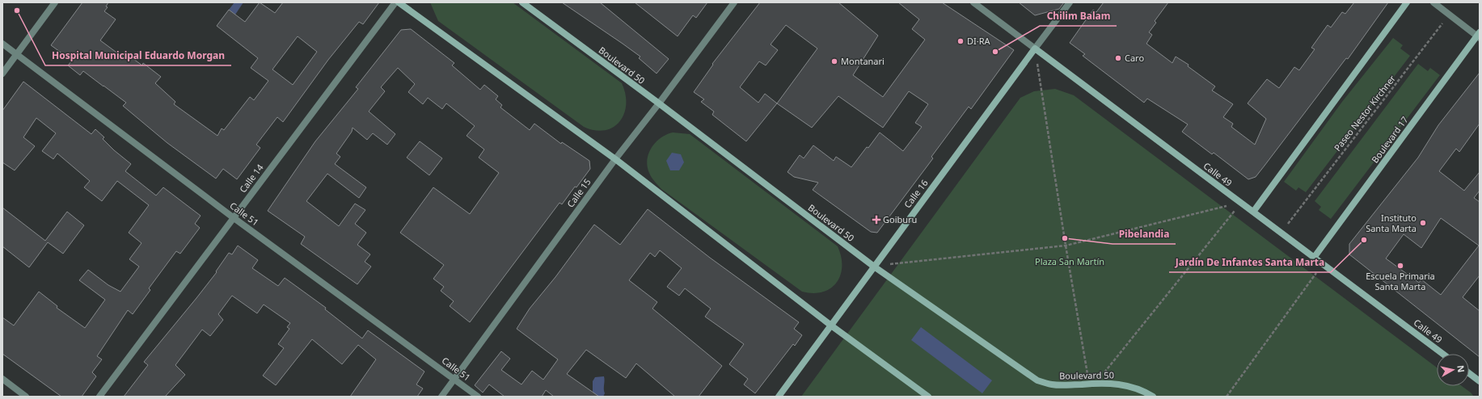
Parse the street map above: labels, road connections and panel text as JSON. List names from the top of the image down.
{
  "streets": {
    "main road": [
      "Boulevard 50",
      "Boulevard 17",
      "Calle 49",
      "Calle 16"
    ],
    "street": ["Calle 14", "Calle 15", "Calle 51"],
    "path": ["Paseo Nestor Kirchner"]
  },
  "crossings": [
    ["Boulevard 50", "Calle 15"],
    ["Boulevard 50", "Calle 16"],
    ["Paseo Nestor Kirchner", "Calle 49"],
    ["Boulevard 17", "Calle 49"],
    ["Calle 49", "Calle 16"],
    ["Calle 14", "Calle 51"],
    ["Calle 15", "Calle 51"]
  ],
  "parks": ["Plaza San Martín"],
  "places": {
    "other": [
      "Hospital Municipal Eduardo Morgan",
      "DI·RA",
      "Chilim Balam",
      "Caro",
      "Montanari",
      "Instituto Santa Marta",
      "Pibelandia",
      "Jardín De Infantes Santa Marta",
      "Escuela Primaria Santa Marta"
    ],
    "health": ["Goiburu"]
  },
  "north": "right"
}
